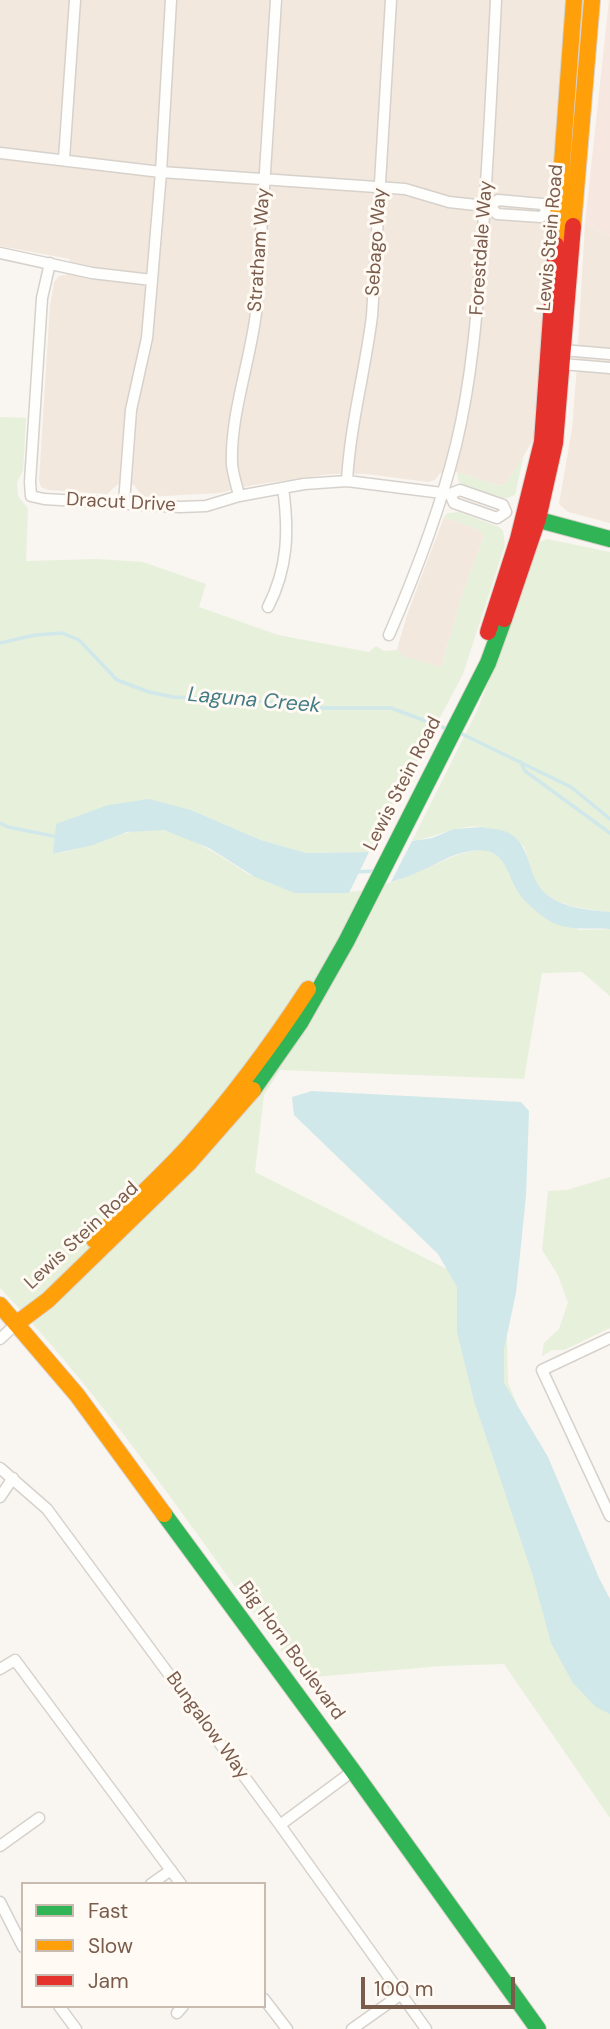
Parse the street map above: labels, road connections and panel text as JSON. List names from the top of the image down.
{
  "streets": {
    "street": [
      "Lewis Stein Road",
      "Sebago Way",
      "Forestdale Way",
      "Stratham Way",
      "Dracut Drive",
      "Big Horn Boulevard",
      "Bungalow Way"
    ]
  },
  "crossings": [
    ["Lewis Stein Road", "Dracut Drive"],
    ["Lewis Stein Road", "Big Horn Boulevard"],
    ["Sebago Way", "Dracut Drive"],
    ["Forestdale Way", "Dracut Drive"],
    ["Stratham Way", "Dracut Drive"]
  ],
  "water": ["Laguna Creek"],
  "legend": ["Fast", "Slow", "Jam"],
  "scale_bar": "100 m"
}
